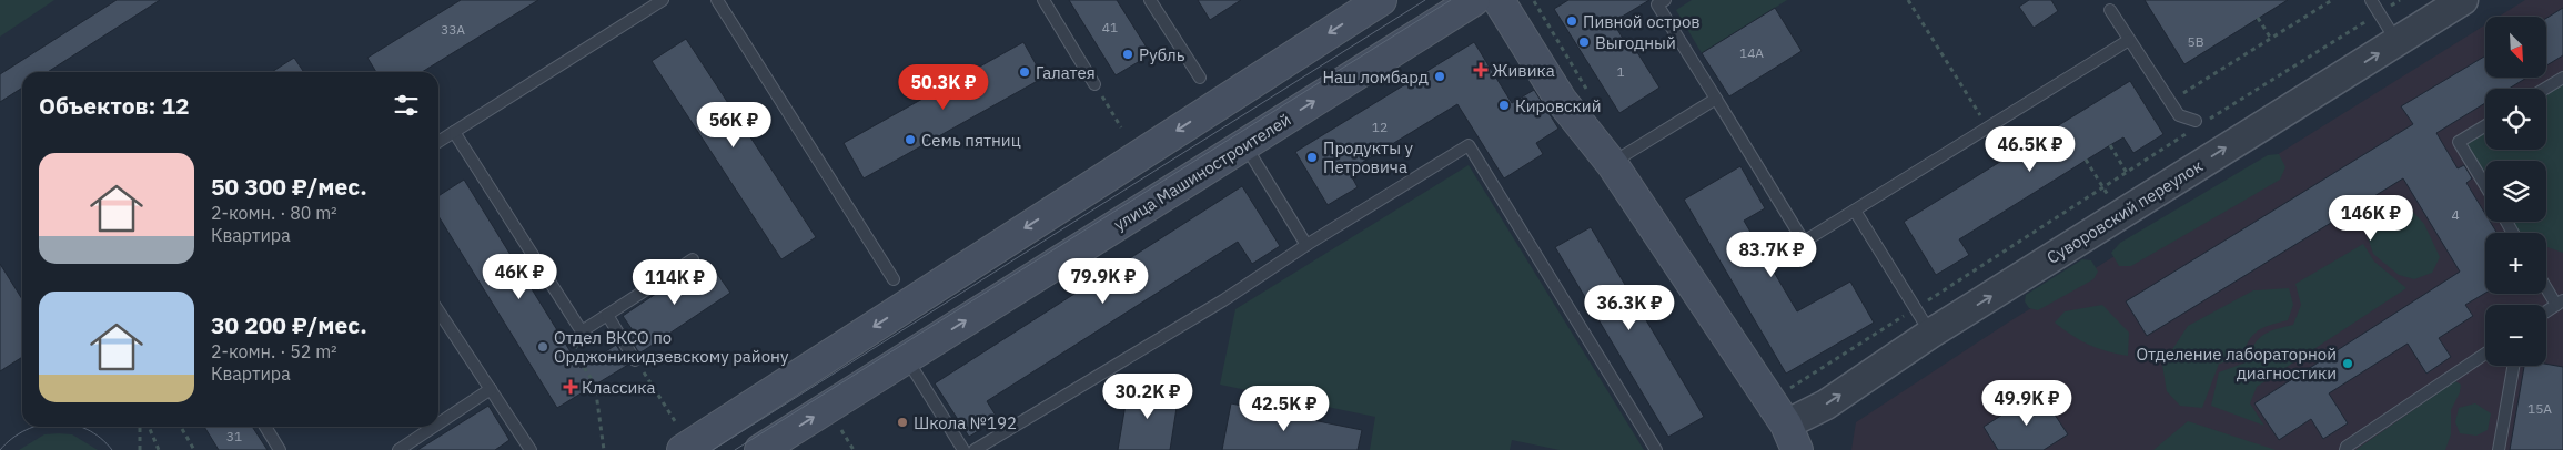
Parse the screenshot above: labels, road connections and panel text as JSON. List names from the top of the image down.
{
  "streets": {
    "main road": ["улица Машиностроителей"],
    "street": ["Суворовский переулок"]
  },
  "one_way": ["Суворовский переулок"],
  "places": {
    "other": [
      "Пивной остров",
      "Выгодный",
      "Рубль",
      "Галатея",
      "Наш ломбард",
      "Кировский",
      "Семь пятниц",
      "Продукты у Петровича",
      "Отдел ВКСО по Орджоникидзевскому району",
      "Отделение лабораторной диагностики",
      "Школа №192"
    ],
    "health": ["Живика", "Классика"]
  },
  "house_numbers": [
    "41",
    "33А",
    "5В",
    "14А",
    "1",
    "12",
    "4",
    "15А",
    "31"
  ],
  "north": "bottom right",
  "page": {
    "map_buttons": ["+", "−"],
    "price": [
      "50.3K ₽",
      "56K ₽",
      "46.5K ₽",
      "146K ₽",
      "83.7K ₽",
      "46K ₽",
      "79.9K ₽",
      "114K ₽",
      "36.3K ₽",
      "30.2K ₽",
      "49.9K ₽",
      "42.5K ₽"
    ],
    "heading": "Объектов: 12",
    "list": [
      {
        "name": "50 300 ₽/мес.",
        "note": "2-комн. · 80 m² · Квартира"
      },
      {
        "name": "30 200 ₽/мес.",
        "note": "2-комн. · 52 m² · Квартира"
      }
    ]
  }
}
